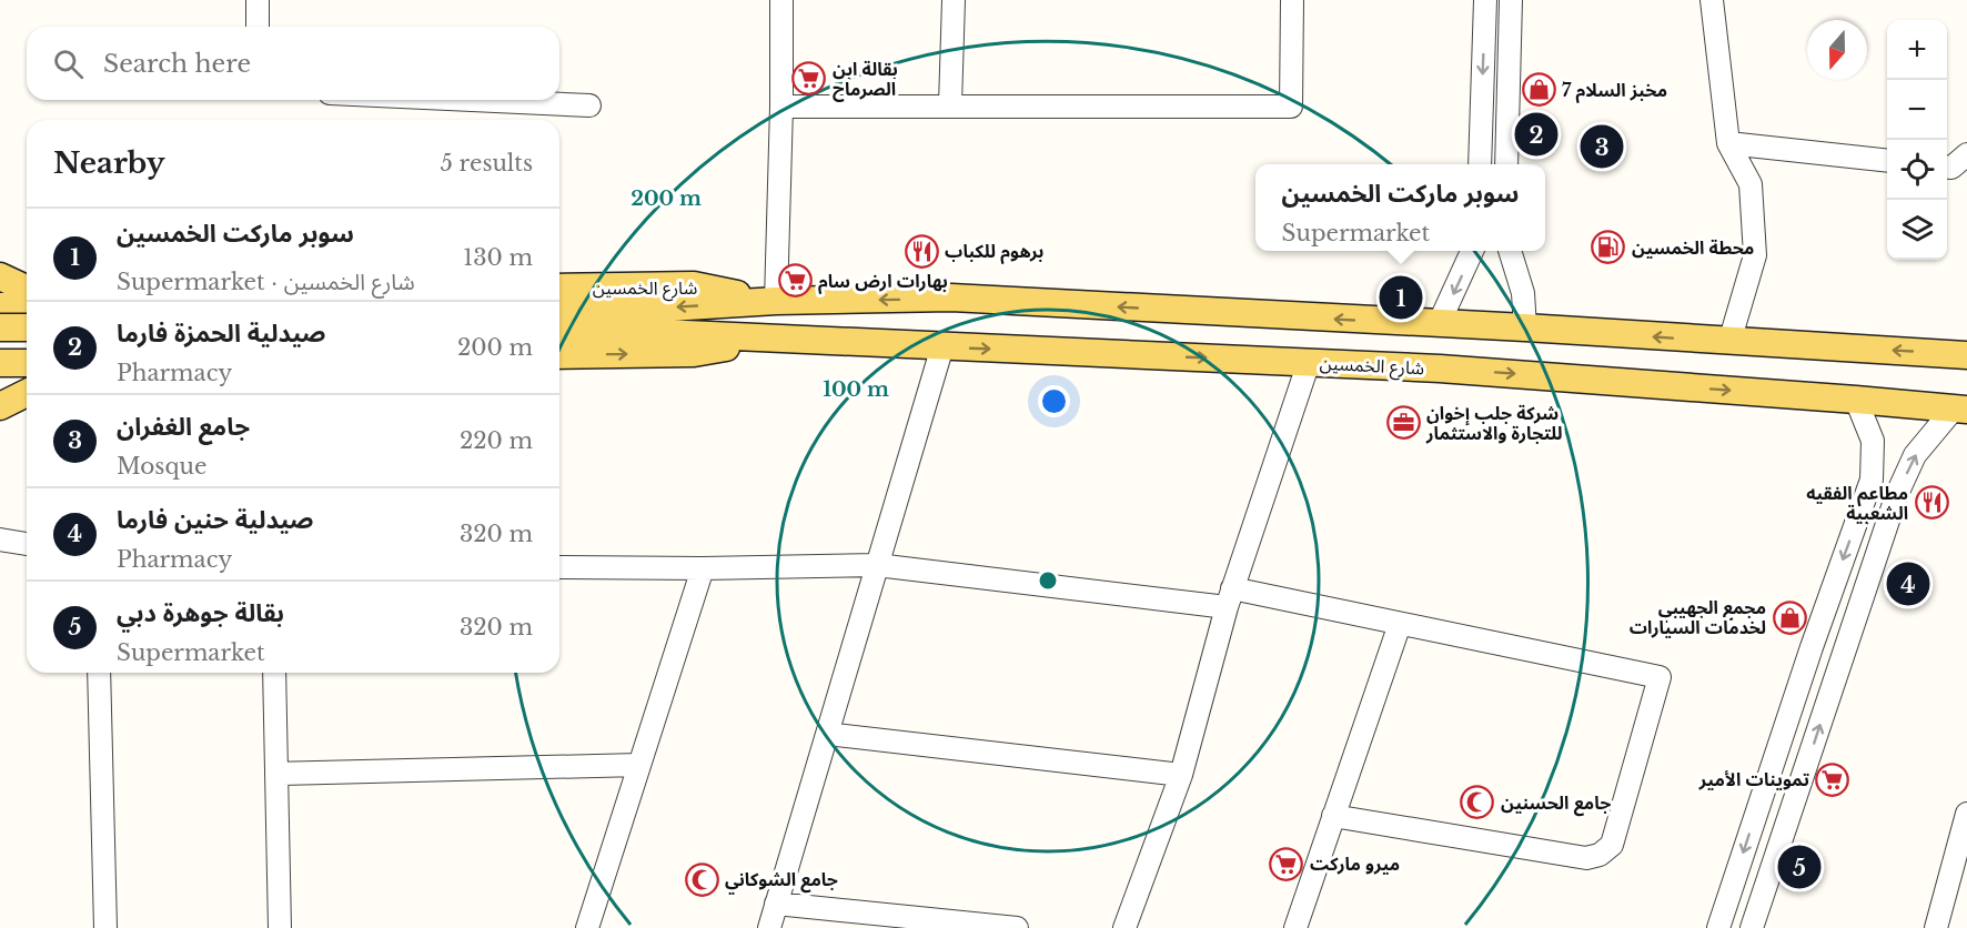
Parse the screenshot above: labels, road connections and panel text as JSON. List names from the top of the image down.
{
  "streets": {
    "main road": ["شارع الخمسين"]
  },
  "places": {
    "supermarket": [
      "بقالة ابن الصرماح",
      "بهارات ارض سام",
      "تموينات الأمير",
      "ميرو ماركت"
    ],
    "shop": ["مخبز السلام 7", "مجمع الجهيبي لخدمات السيارات"],
    "fuel station": ["محطة الخمسين"],
    "restaurant": ["برهوم للكباب", "مطاعم الفقيه الشعبية"],
    "office": ["شركة جلب إخوان للتجارة والاستثمار"],
    "mosque": ["جامع الحسنين", "جامع الشوكاني"]
  },
  "north": "bottom",
  "page": {
    "map_buttons": ["+", "−"],
    "search": "Search here",
    "pins": [
      "2",
      "3",
      "1",
      "4",
      "5"
    ],
    "heading": ["Nearby", "5 results"],
    "popup": ["سوبر ماركت الخمسين", "Supermarket"],
    "list": [
      {
        "mark": "1",
        "name": "سوبر ماركت الخمسين",
        "note": "Supermarket · شارع الخمسين",
        "value": "130 m"
      },
      {
        "mark": "2",
        "name": "صيدلية الحمزة فارما",
        "note": "Pharmacy",
        "value": "200 m"
      },
      {
        "mark": "3",
        "name": "جامع الغفران",
        "note": "Mosque",
        "value": "220 m"
      },
      {
        "mark": "4",
        "name": "صيدلية حنين فارما",
        "note": "Pharmacy",
        "value": "320 m"
      },
      {
        "mark": "5",
        "name": "بقالة جوهرة دبي",
        "note": "Supermarket",
        "value": "320 m"
      }
    ]
  },
  "rings": ["200 m", "100 m"]
}
